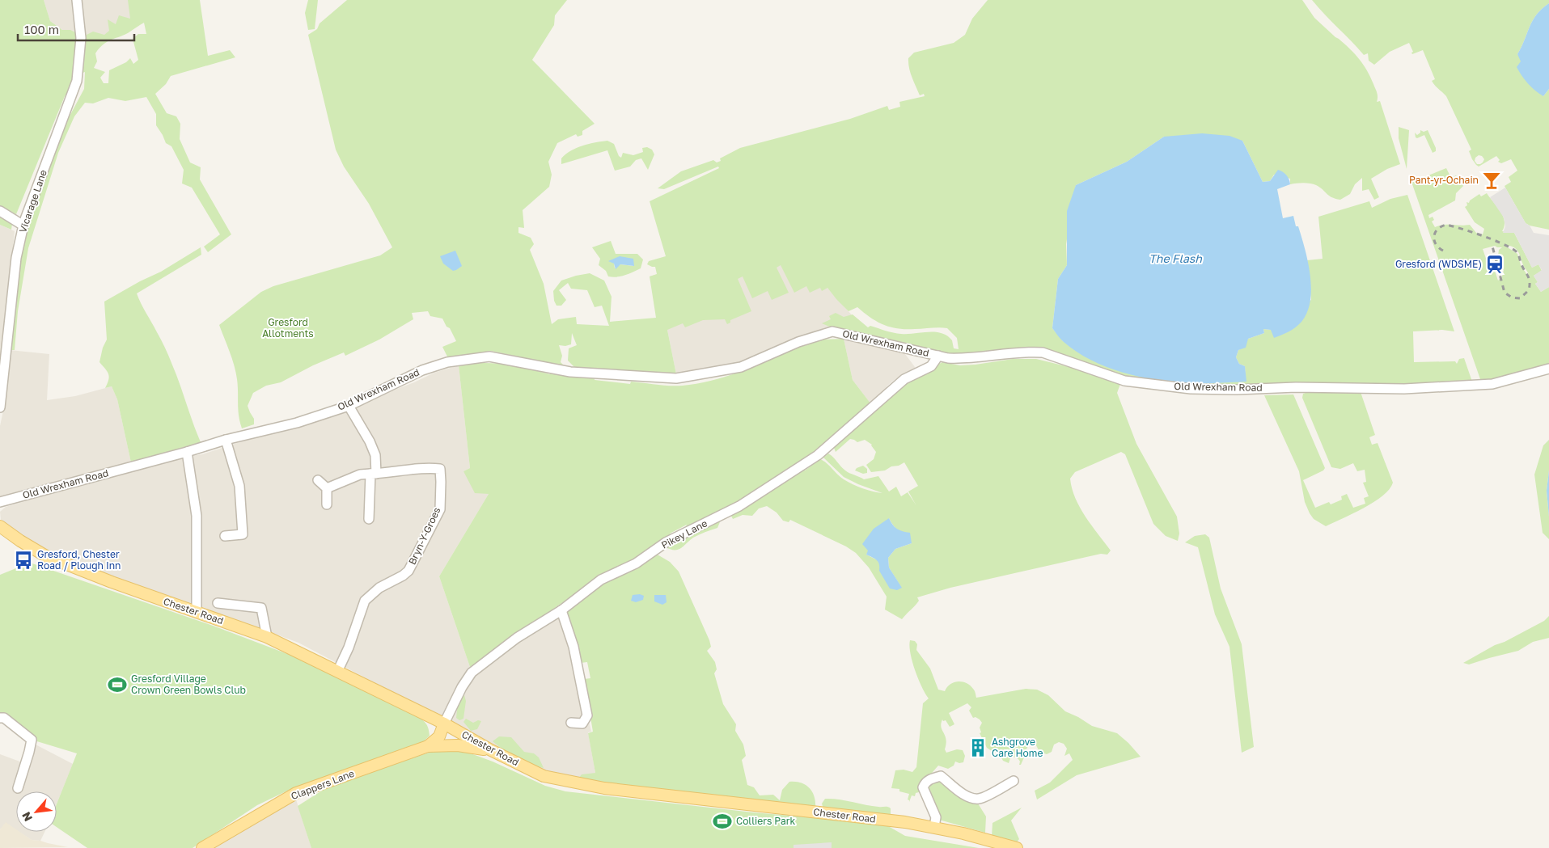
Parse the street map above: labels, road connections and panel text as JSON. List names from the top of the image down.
{
  "streets": {
    "main road": ["Chester Road", "Clappers Lane"],
    "street": [
      "Vicarage Lane",
      "Old Wrexham Road",
      "Pikey Lane",
      "Bryn-Y-Groes"
    ]
  },
  "crossings": [
    ["Old Wrexham Road", "Pikey Lane"],
    ["Pikey Lane", "Chester Road"],
    ["Pikey Lane", "Clappers Lane"],
    ["Bryn-Y-Groes", "Chester Road"],
    ["Chester Road", "Clappers Lane"]
  ],
  "water": ["The Flash"],
  "parks": ["Gresford Allotments"],
  "places": {
    "bar": ["Pant-yr-Ochain"],
    "station": ["Gresford (WDSME)"],
    "bus stop": ["Gresford, Chester Road / Plough Inn"],
    "sports": ["Gresford Village Crown Green Bowls Club", "Colliers Park"],
    "building": ["Ashgrove Care Home"]
  },
  "scale_bar": "100 m",
  "north": "bottom left"
}
